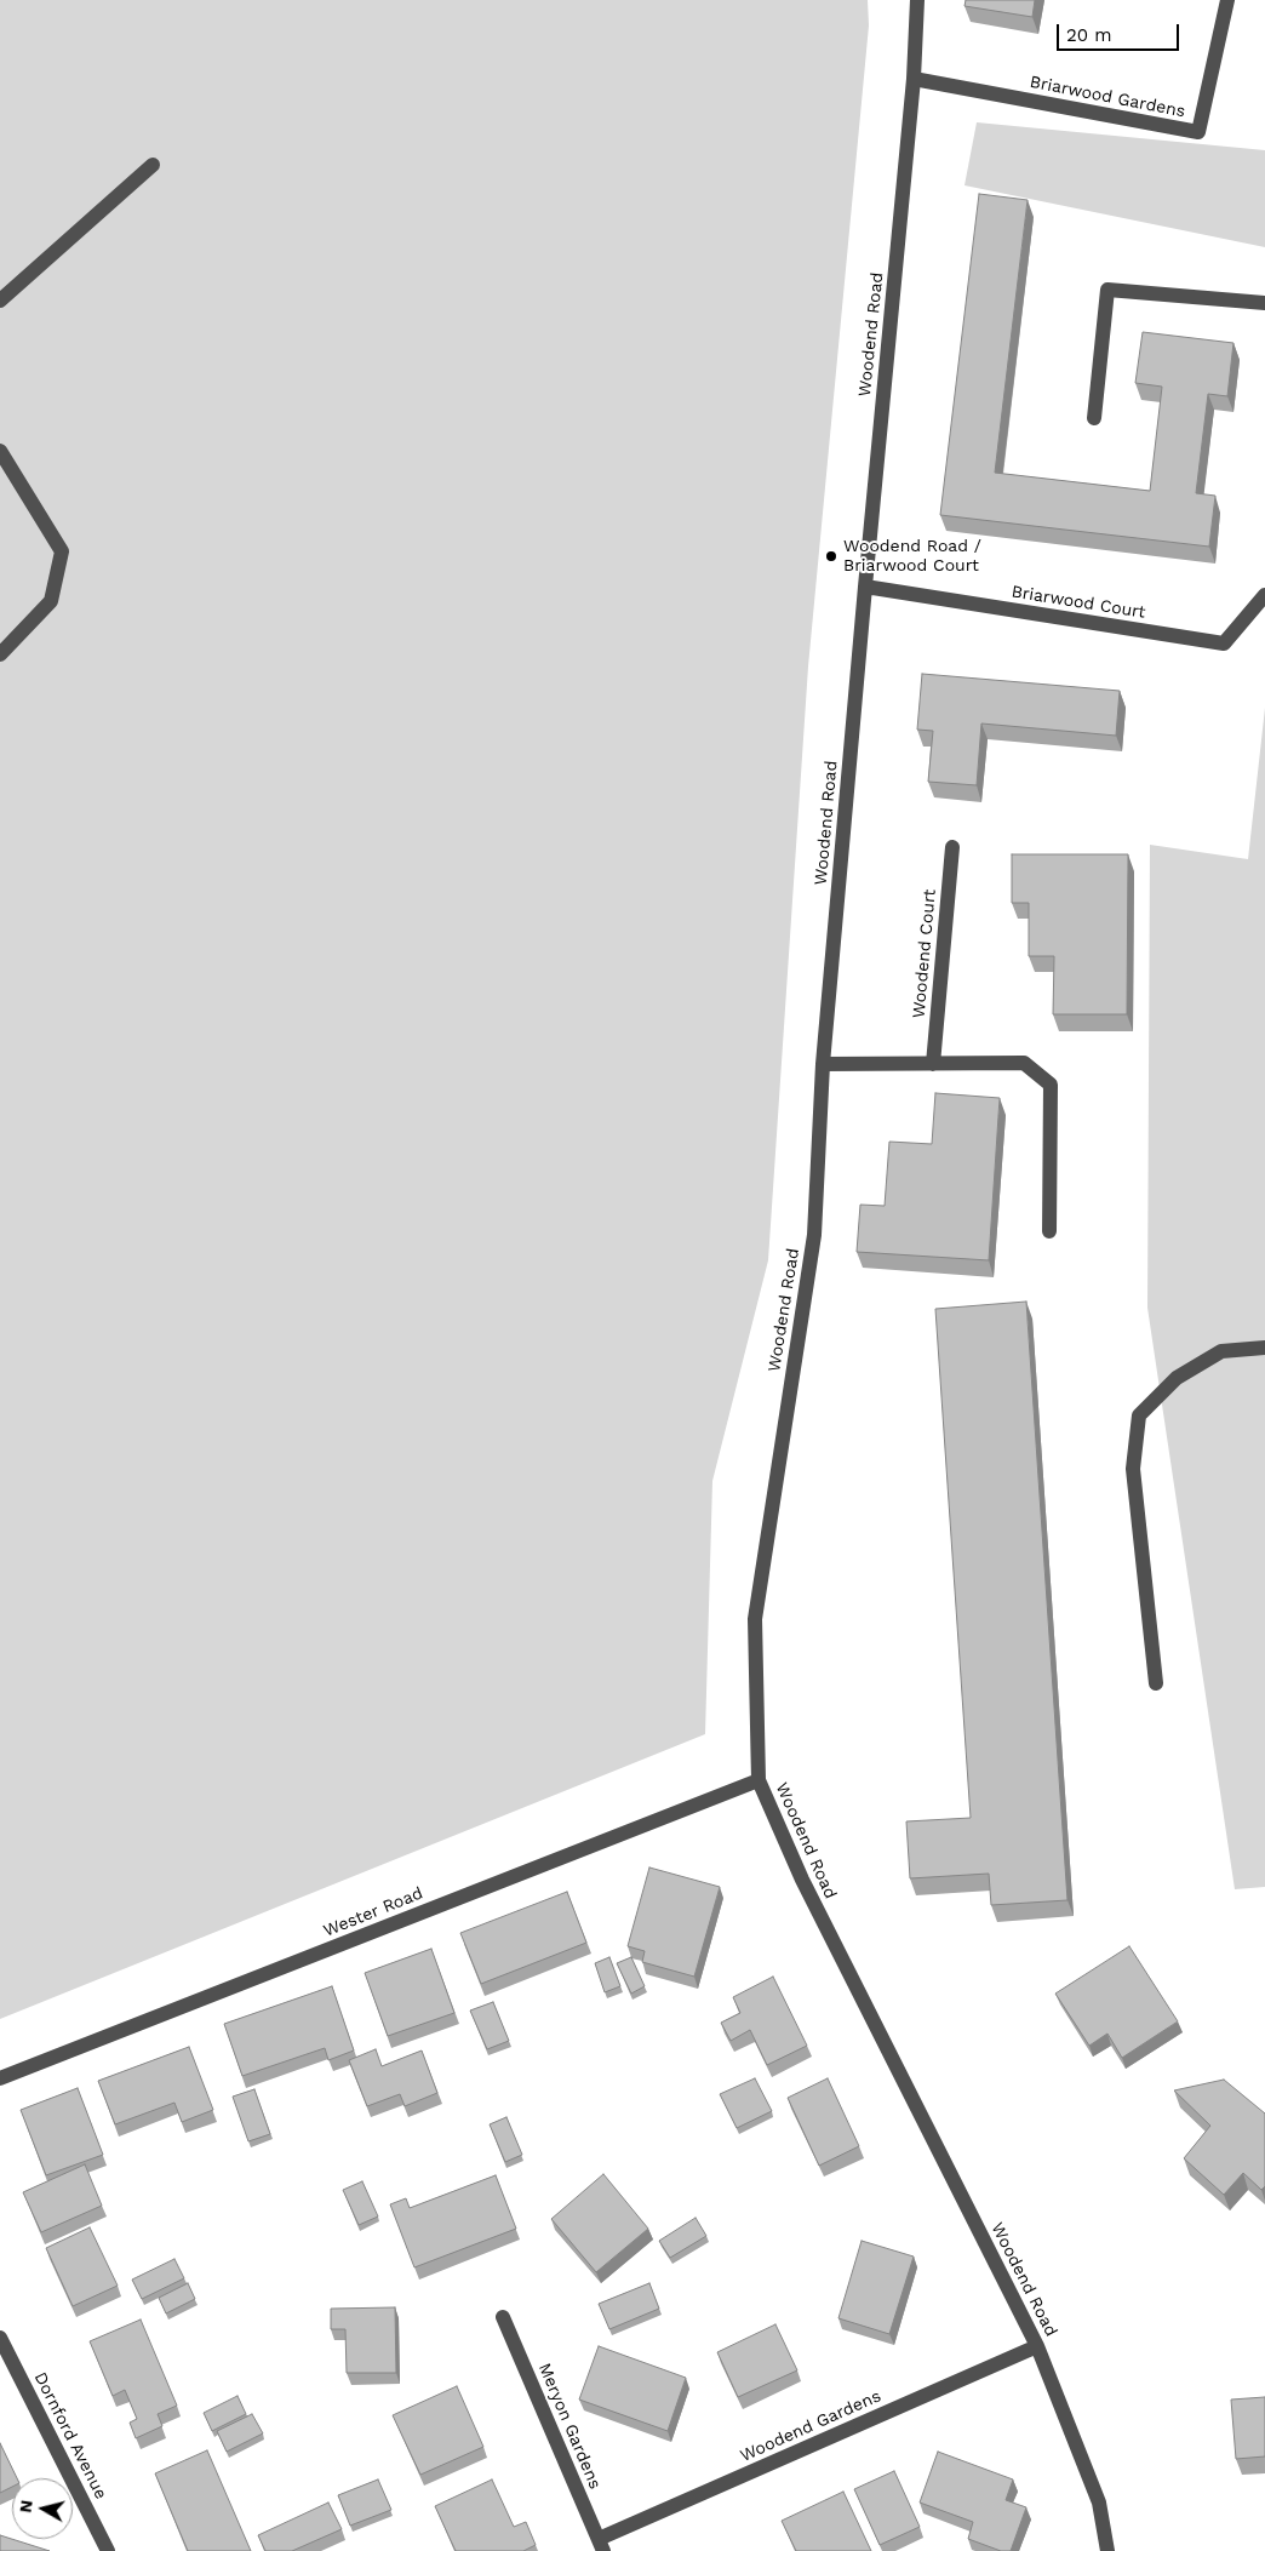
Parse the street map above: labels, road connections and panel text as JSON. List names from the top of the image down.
{
  "streets": {
    "street": [
      "Briarwood Gardens",
      "Woodend Road",
      "Briarwood Court",
      "Woodend Court",
      "Wester Road",
      "Meryon Gardens",
      "Woodend Gardens",
      "Dornford Avenue"
    ]
  },
  "crossings": [
    ["Briarwood Gardens", "Woodend Road"],
    ["Woodend Road", "Briarwood Court"],
    ["Woodend Road", "Wester Road"],
    ["Woodend Road", "Woodend Gardens"],
    ["Meryon Gardens", "Woodend Gardens"]
  ],
  "places": ["Woodend Road / Briarwood Court"],
  "scale_bar": "20 m",
  "north": "left"
}
